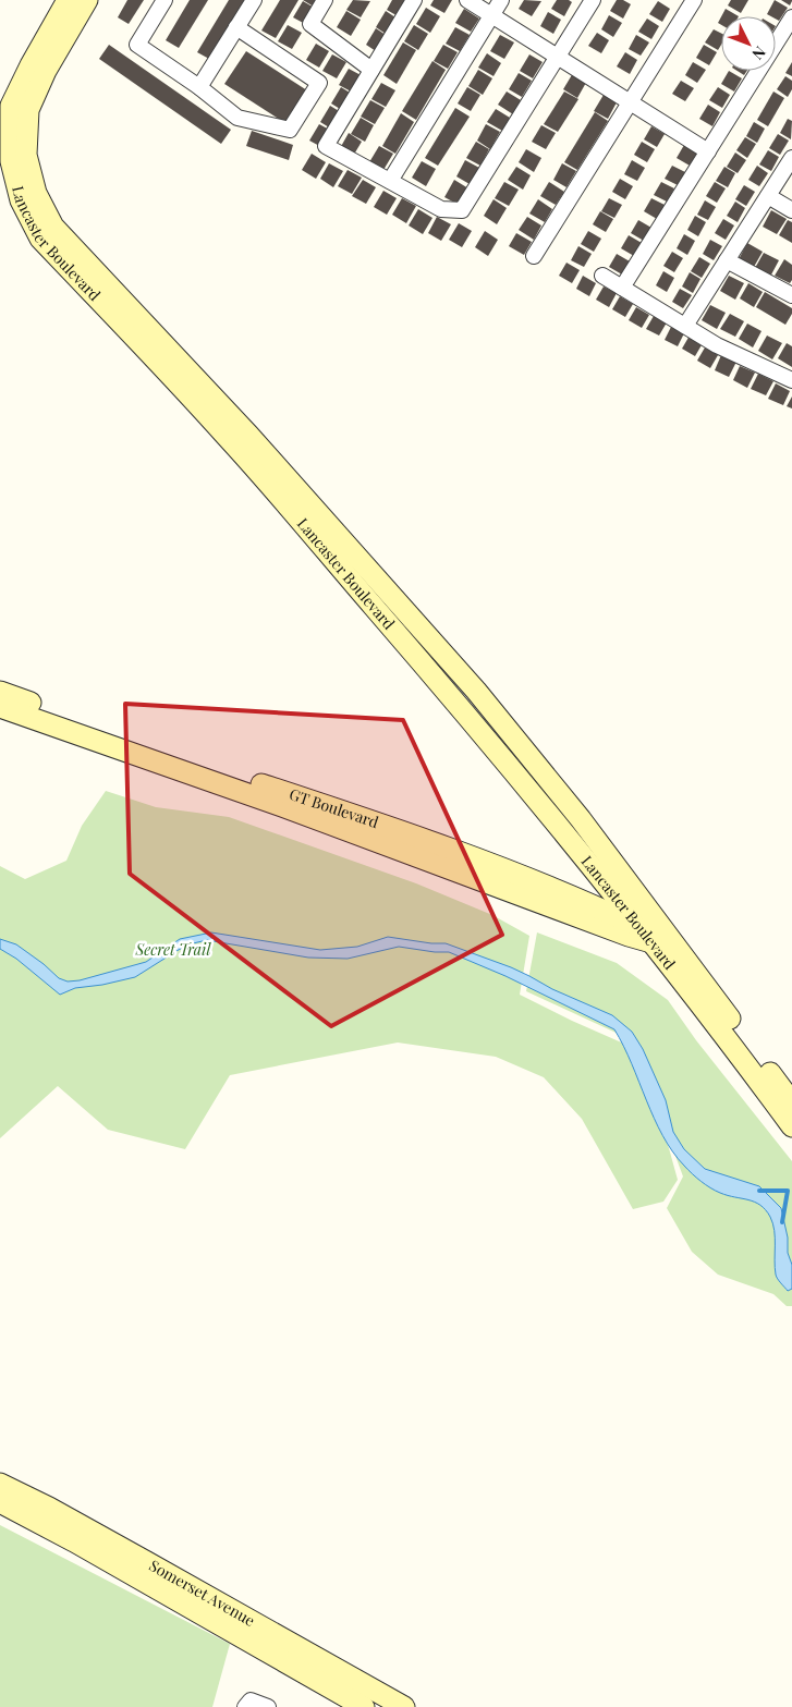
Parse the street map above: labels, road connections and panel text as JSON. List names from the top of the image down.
{
  "streets": {
    "main road": ["Lancaster Boulevard", "GT Boulevard", "Somerset Avenue"]
  },
  "crossings": [
    ["Lancaster Boulevard", "GT Boulevard"]
  ],
  "parks": ["Secret Trail"],
  "north": "bottom right"
}
